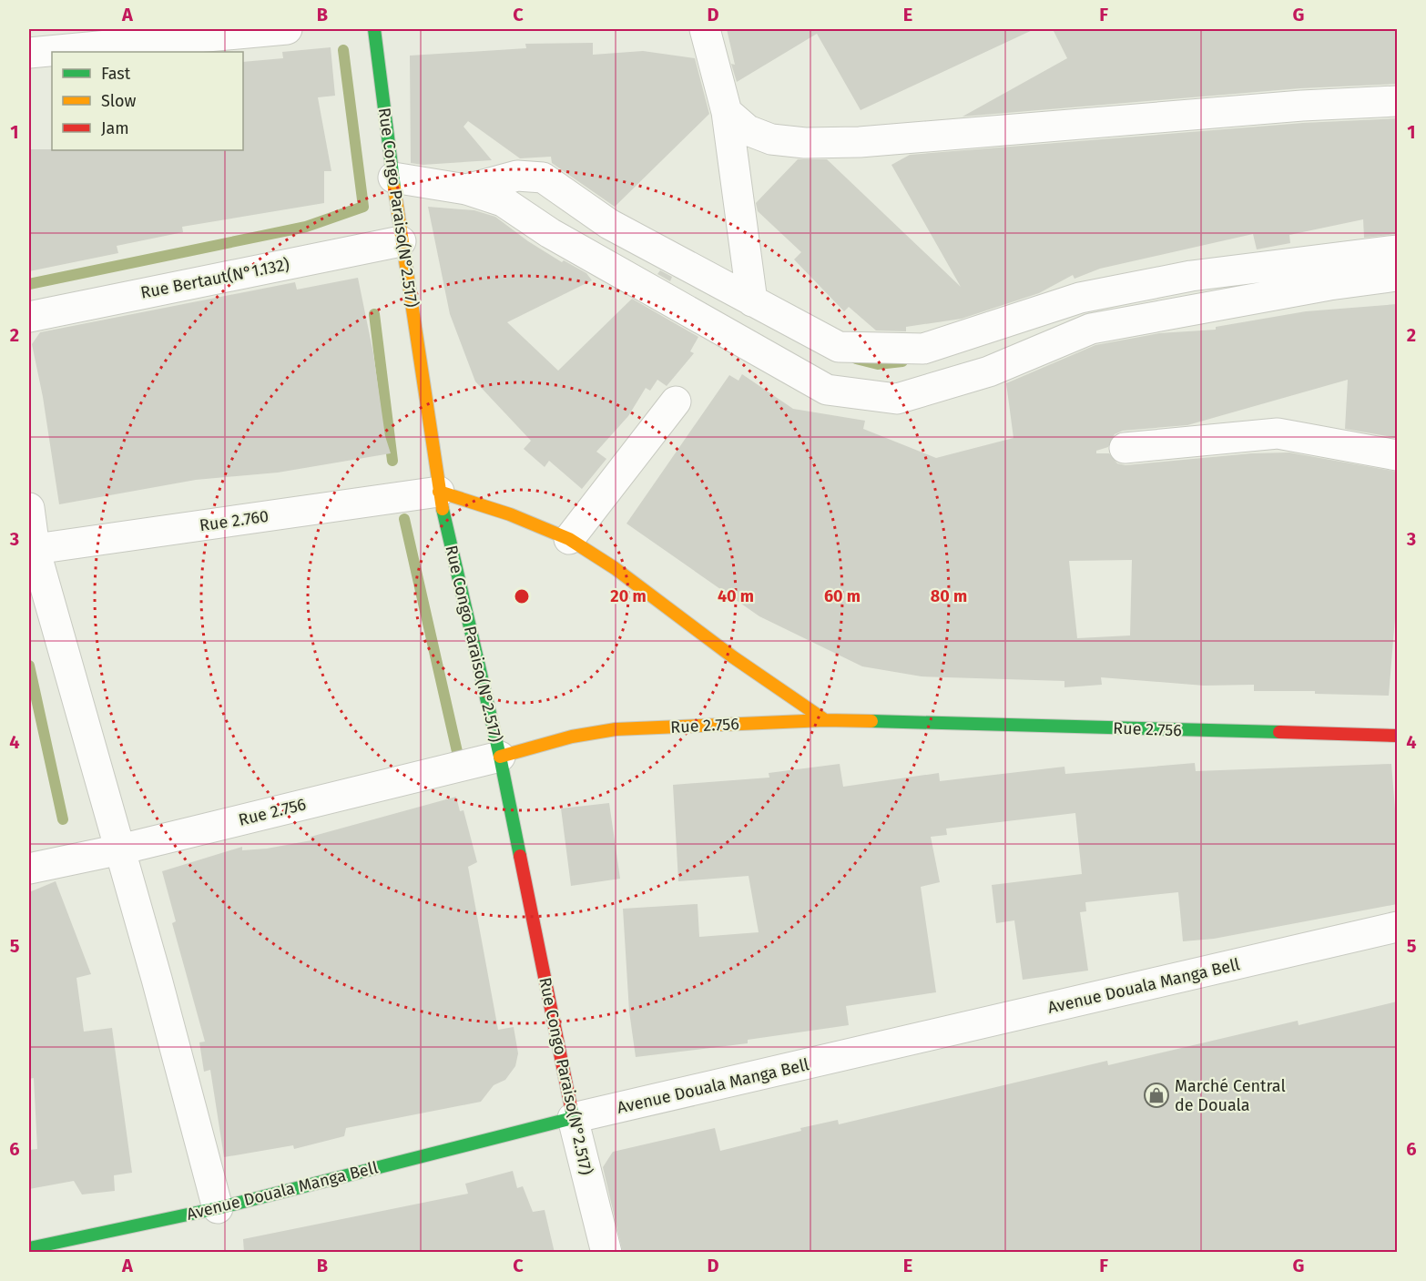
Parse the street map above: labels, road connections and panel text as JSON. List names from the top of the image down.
{
  "streets": {
    "street": [
      "Rue Congo Paraiso(N°2.517)",
      "Rue Bertaut(N°1.132)",
      "Rue 2.760",
      "Rue 2.756",
      "Avenue Douala Manga Bell"
    ]
  },
  "crossings": [
    ["Rue Congo Paraiso(N°2.517)", "Rue Bertaut(N°1.132)"],
    ["Rue Congo Paraiso(N°2.517)", "Rue 2.760"],
    ["Rue Congo Paraiso(N°2.517)", "Rue 2.756"],
    ["Rue Congo Paraiso(N°2.517)", "Avenue Douala Manga Bell"]
  ],
  "places": {
    "shop": ["Marché Central de Douala"]
  },
  "legend": ["Fast", "Slow", "Jam"],
  "grid": {
    "columns": [
      "A",
      "B",
      "C",
      "D",
      "E",
      "F",
      "G"
    ],
    "rows": [
      "1",
      "2",
      "3",
      "4",
      "5",
      "6"
    ]
  },
  "rings": [
    "20 m",
    "40 m",
    "60 m",
    "80 m"
  ]
}
